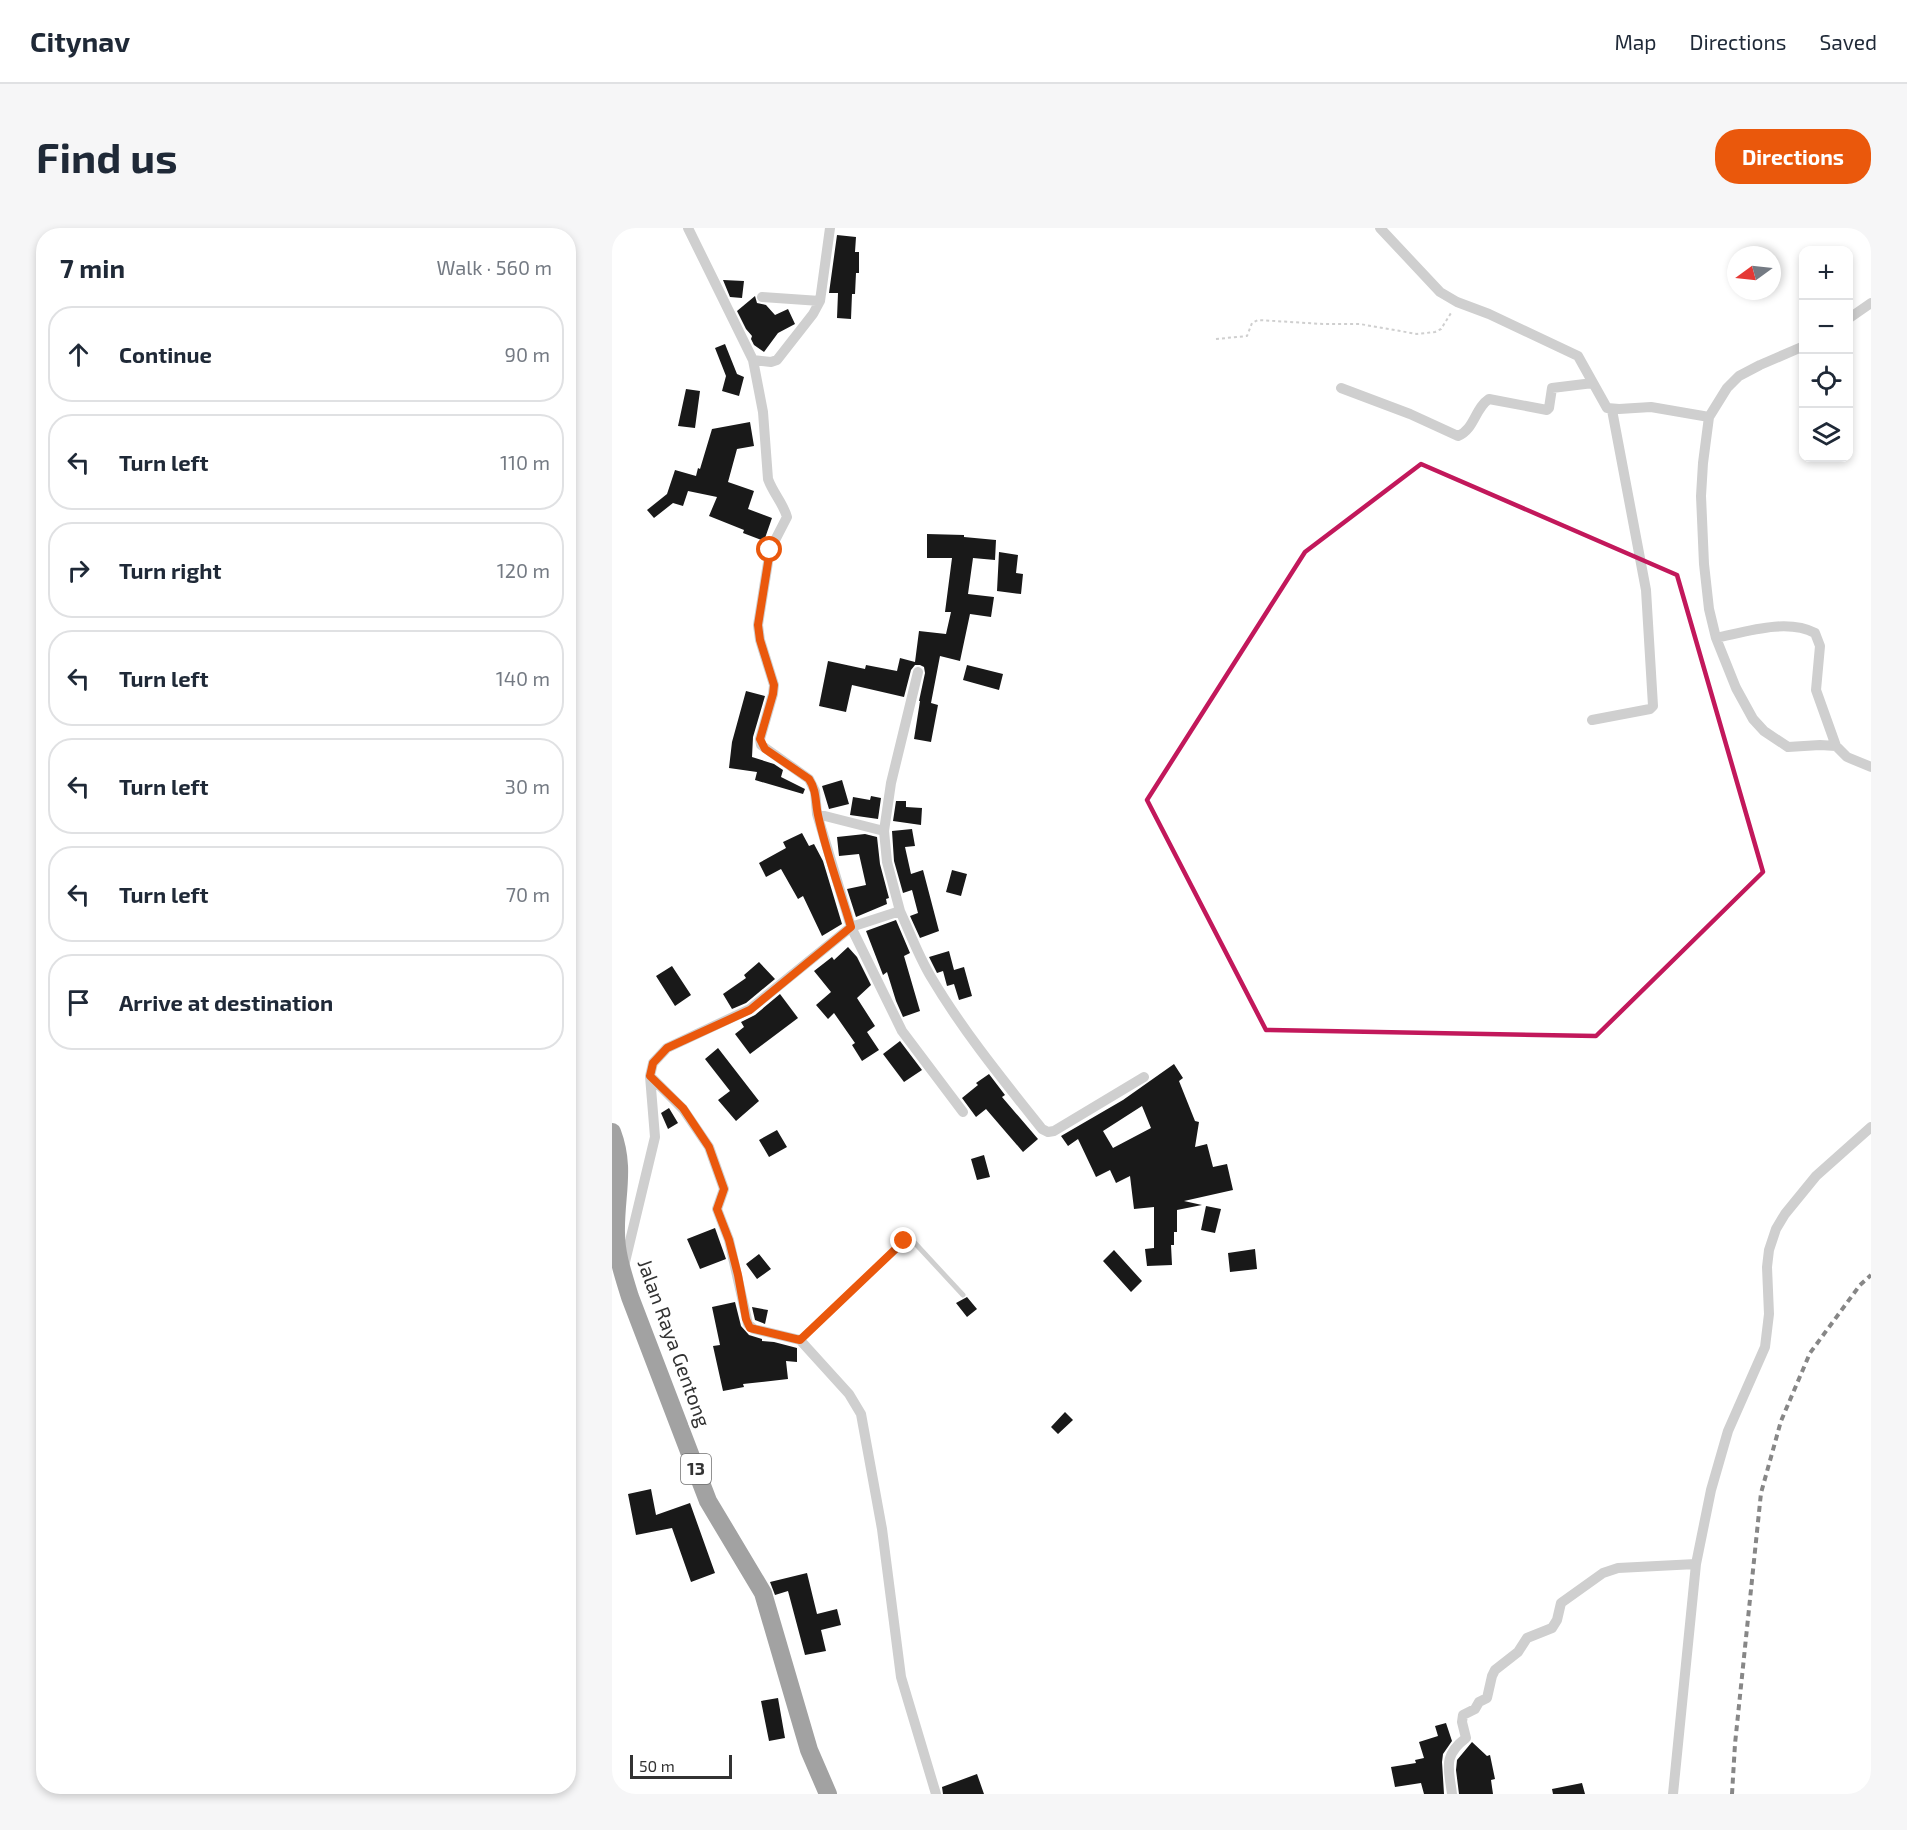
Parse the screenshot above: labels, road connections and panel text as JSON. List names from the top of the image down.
{
  "streets": {
    "highway": ["Jalan Raya Gentong", "13"]
  },
  "scale_bar": "50 m",
  "north": "left",
  "page": {
    "header": "Citynav",
    "nav": ["Map", "Directions", "Saved"],
    "buttons": "Directions",
    "title": "Find us",
    "heading": ["7 min", "Walk · 560 m"],
    "map_buttons": ["+", "−"],
    "list": [
      ["Continue", "90 m"],
      ["Turn left", "110 m"],
      ["Turn right", "120 m"],
      ["Turn left", "140 m"],
      ["Turn left", "30 m"],
      ["Turn left", "70 m"],
      "Arrive at destination"
    ],
    "scale": "50 m"
  }
}
